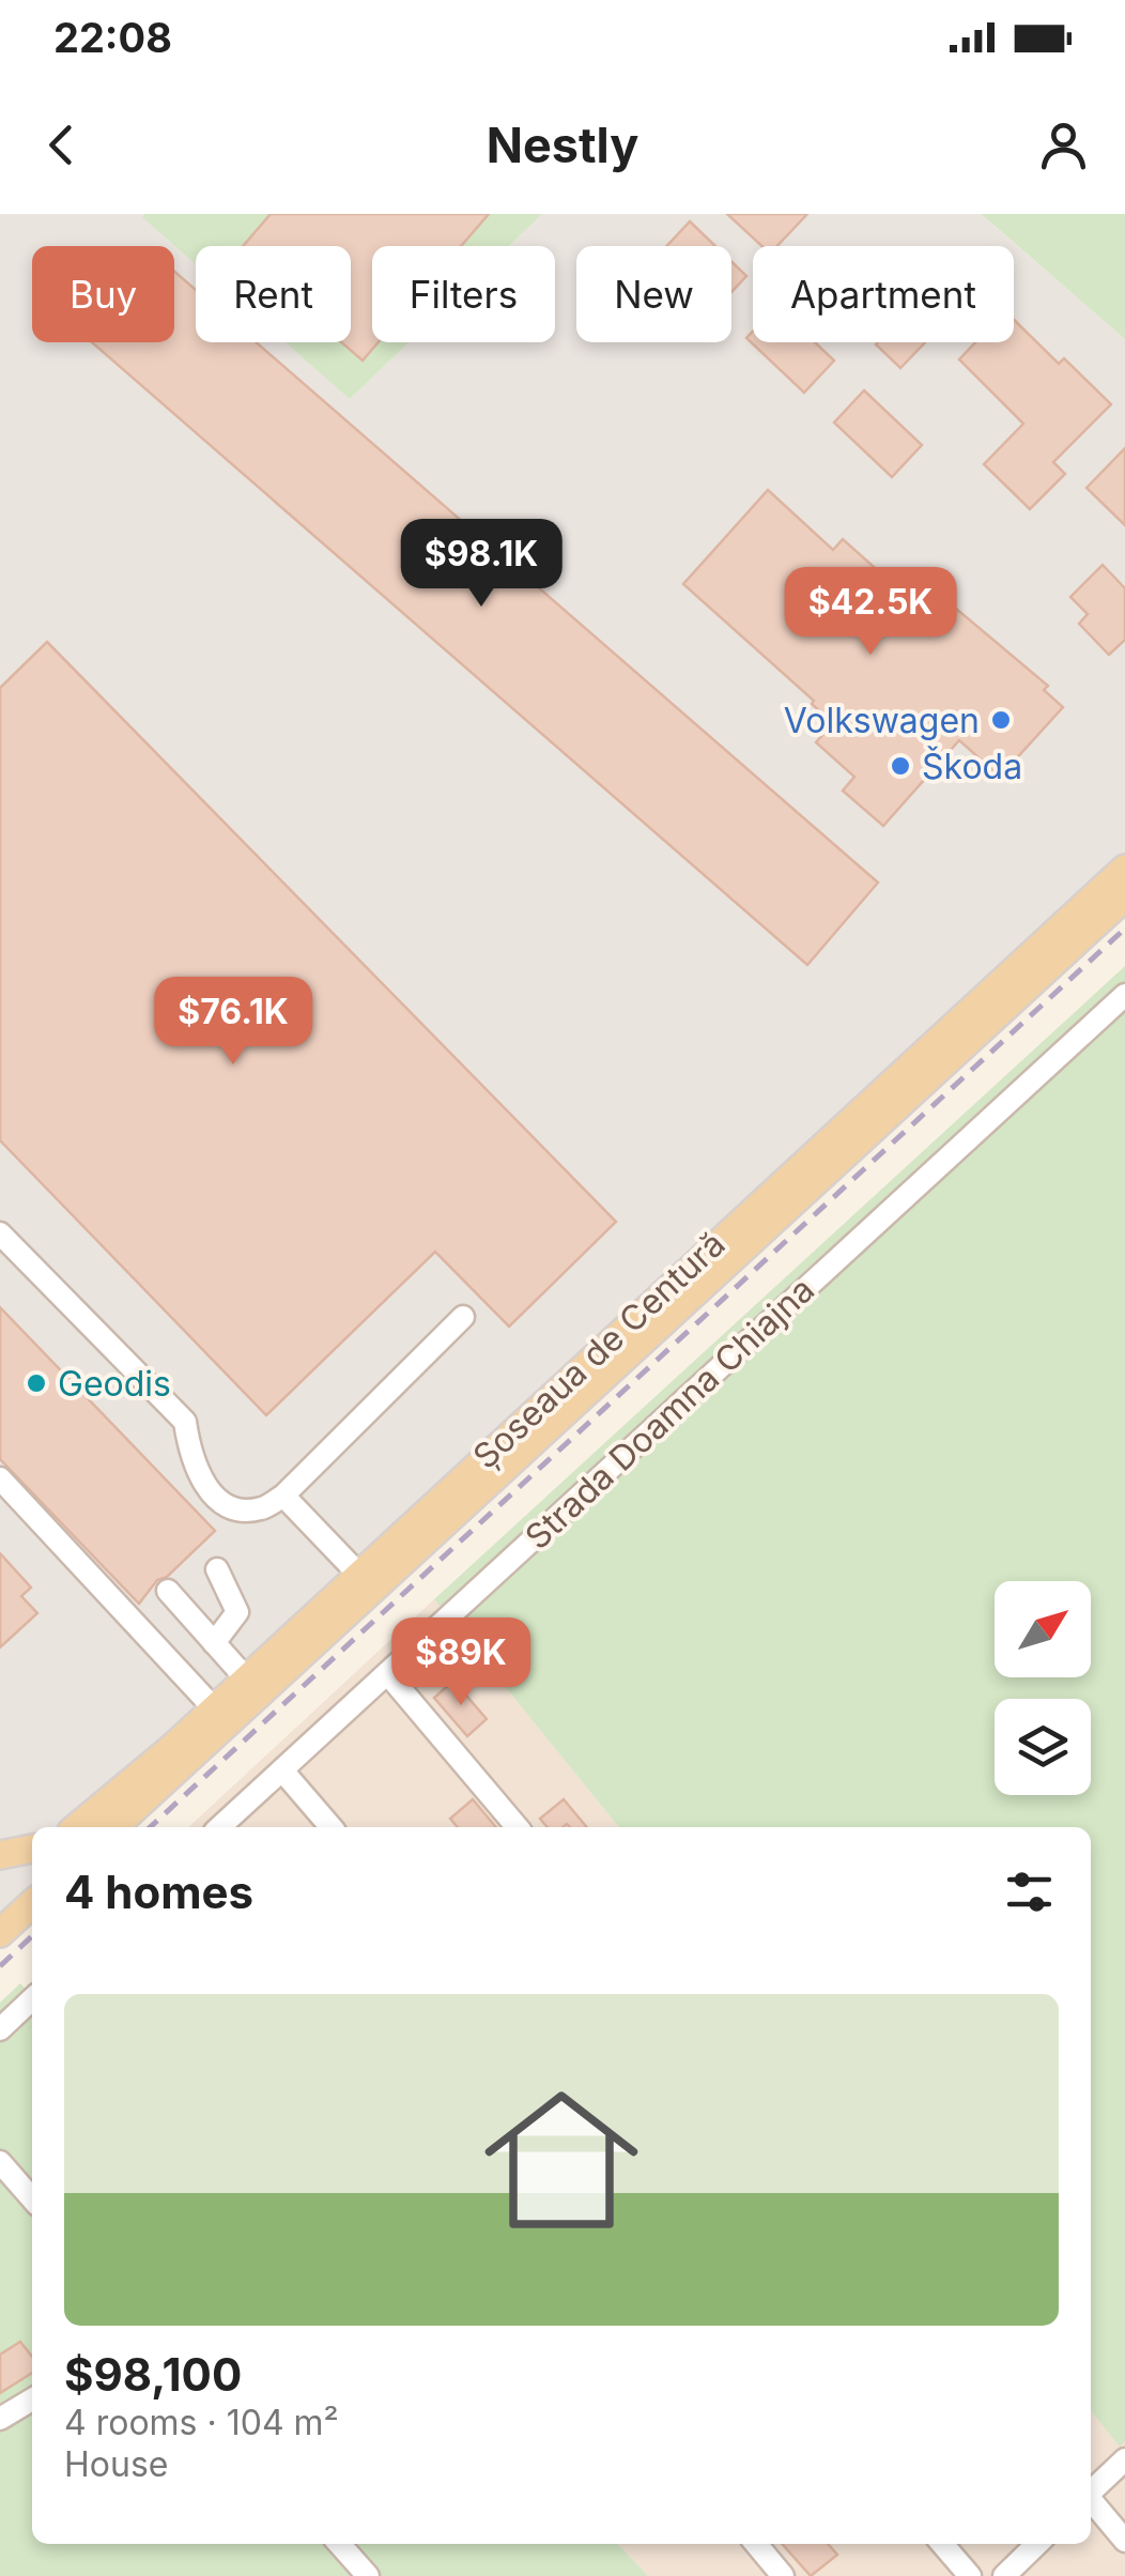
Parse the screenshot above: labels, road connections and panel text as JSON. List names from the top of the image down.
{
  "streets": {
    "main road": ["Șoseaua de Centură"],
    "street": ["Strada Doamna Chiajna"]
  },
  "places": ["Volkswagen", "Škoda", "Geodis"],
  "north": "top right",
  "page": {
    "status": "22:08",
    "header": "Nestly",
    "chip": [
      "Buy",
      "Rent",
      "Filters",
      "New",
      "Apartment"
    ],
    "price": [
      "$98.1K",
      "$42.5K",
      "$76.1K",
      "$89K"
    ],
    "heading": "4 homes",
    "list": [
      {
        "name": "$98,100",
        "note": "4 rooms · 104 m² · House"
      }
    ]
  }
}
